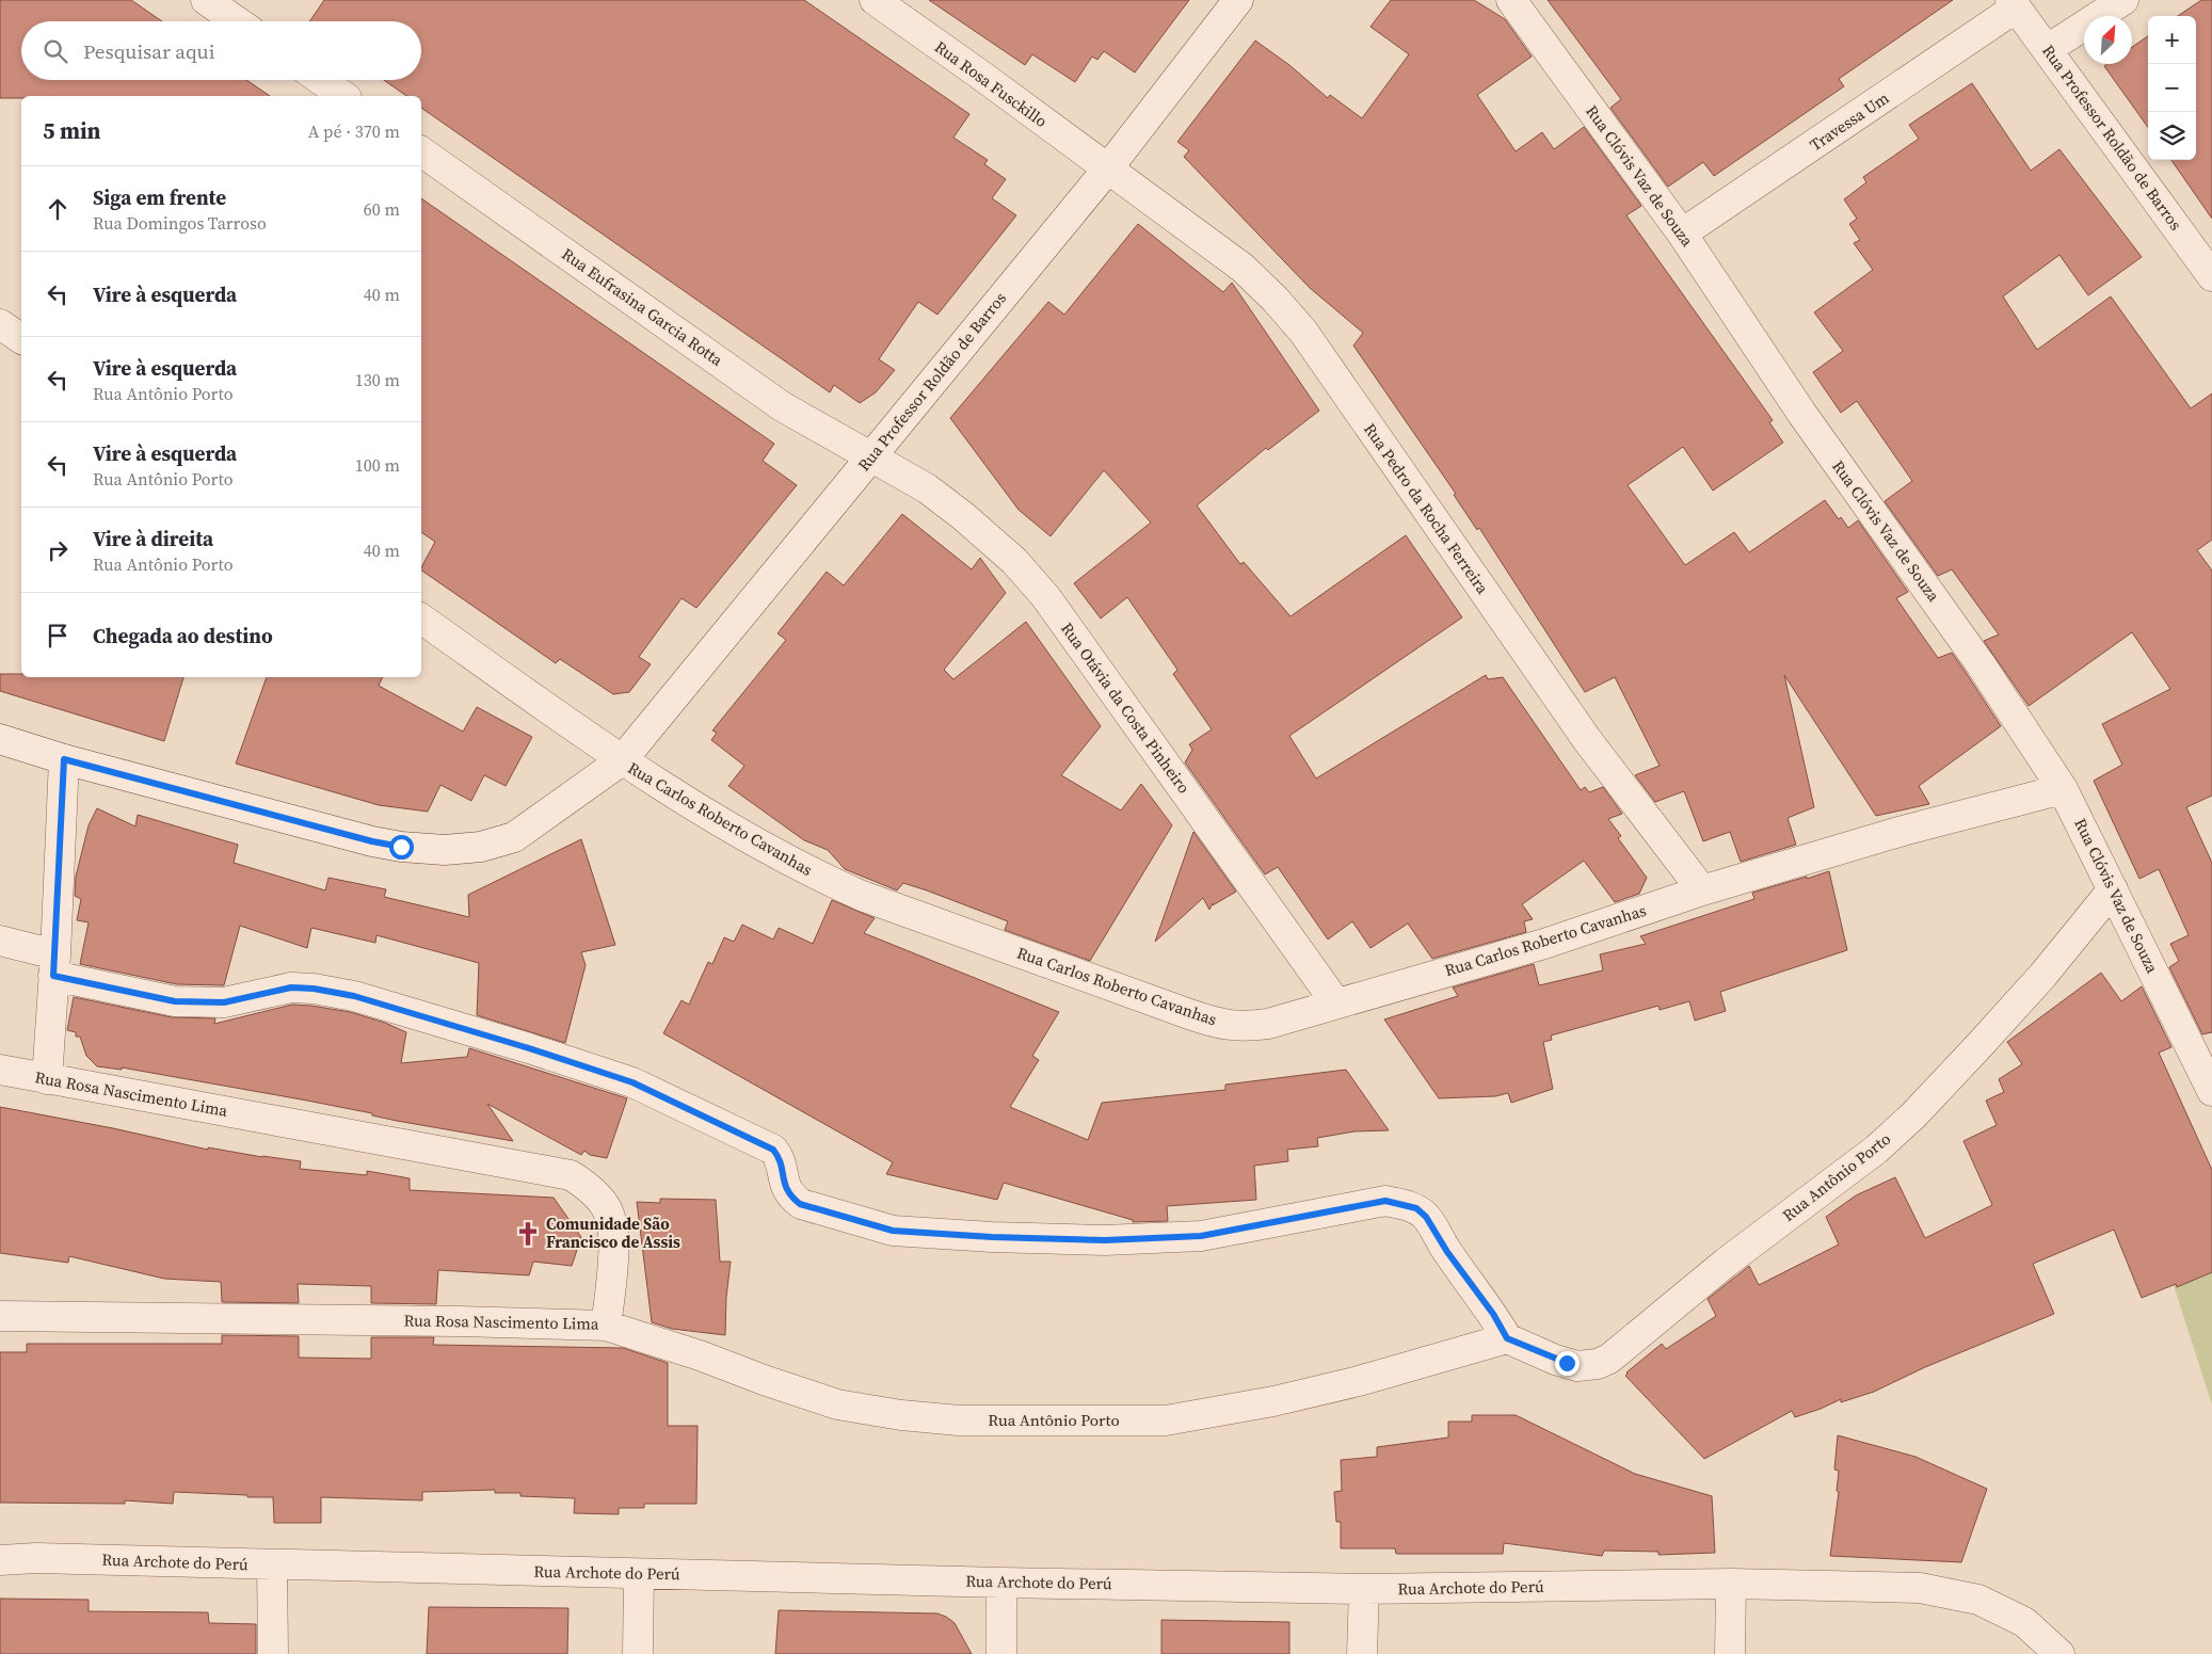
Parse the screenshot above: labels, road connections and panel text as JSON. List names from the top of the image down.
{
  "streets": {
    "street": [
      "Rua Rosa Fusckillo",
      "Travessa Um",
      "Rua Professor Roldão de Barros",
      "Rua Clóvis Vaz de Souza",
      "Rua Eufrasina Garcia Rotta",
      "Rua Pedro da Rocha Ferreira",
      "Rua Otávia da Costa Pinheiro",
      "Rua Carlos Roberto Cavanhas",
      "Rua Rosa Nascimento Lima",
      "Rua Antônio Porto",
      "Rua Archote do Perú"
    ]
  },
  "crossings": [
    ["Rua Rosa Fusckillo", "Rua Professor Roldão de Barros"],
    ["Rua Rosa Fusckillo", "Rua Pedro da Rocha Ferreira"],
    ["Travessa Um", "Rua Professor Roldão de Barros"],
    ["Travessa Um", "Rua Clóvis Vaz de Souza"],
    ["Rua Professor Roldão de Barros", "Rua Eufrasina Garcia Rotta"],
    ["Rua Professor Roldão de Barros", "Rua Pedro da Rocha Ferreira"],
    ["Rua Professor Roldão de Barros", "Rua Otávia da Costa Pinheiro"],
    ["Rua Professor Roldão de Barros", "Rua Carlos Roberto Cavanhas"],
    ["Rua Clóvis Vaz de Souza", "Rua Carlos Roberto Cavanhas"],
    ["Rua Clóvis Vaz de Souza", "Rua Antônio Porto"],
    ["Rua Eufrasina Garcia Rotta", "Rua Otávia da Costa Pinheiro"],
    ["Rua Pedro da Rocha Ferreira", "Rua Carlos Roberto Cavanhas"],
    ["Rua Otávia da Costa Pinheiro", "Rua Carlos Roberto Cavanhas"],
    ["Rua Rosa Nascimento Lima", "Rua Antônio Porto"]
  ],
  "places": {
    "church": ["Comunidade São Francisco de Assis"]
  },
  "north": "top right",
  "page": {
    "map_buttons": ["+", "−"],
    "search": "Pesquisar aqui",
    "heading": ["5 min", "A pé · 370 m"],
    "list": [
      ["Siga em frente", "Rua Domingos Tarroso", "60 m"],
      ["Vire à esquerda", "40 m"],
      ["Vire à esquerda", "Rua Antônio Porto", "130 m"],
      ["Vire à esquerda", "Rua Antônio Porto", "100 m"],
      ["Vire à direita", "Rua Antônio Porto", "40 m"],
      "Chegada ao destino"
    ]
  }
}
